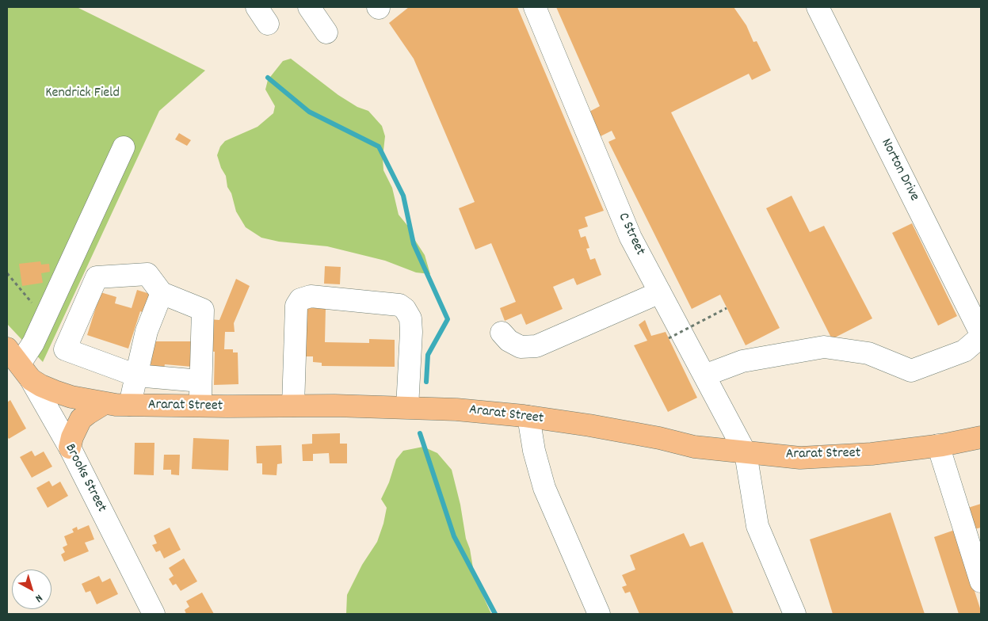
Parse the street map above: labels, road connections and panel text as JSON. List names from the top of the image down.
{
  "streets": {
    "main road": ["Ararat Street"],
    "street": ["Norton Drive", "C Street", "Brooks Street"]
  },
  "crossings": [
    ["C Street", "Ararat Street"],
    ["Ararat Street", "Brooks Street"]
  ],
  "parks": ["Kendrick Field"],
  "north": "bottom right"
}
